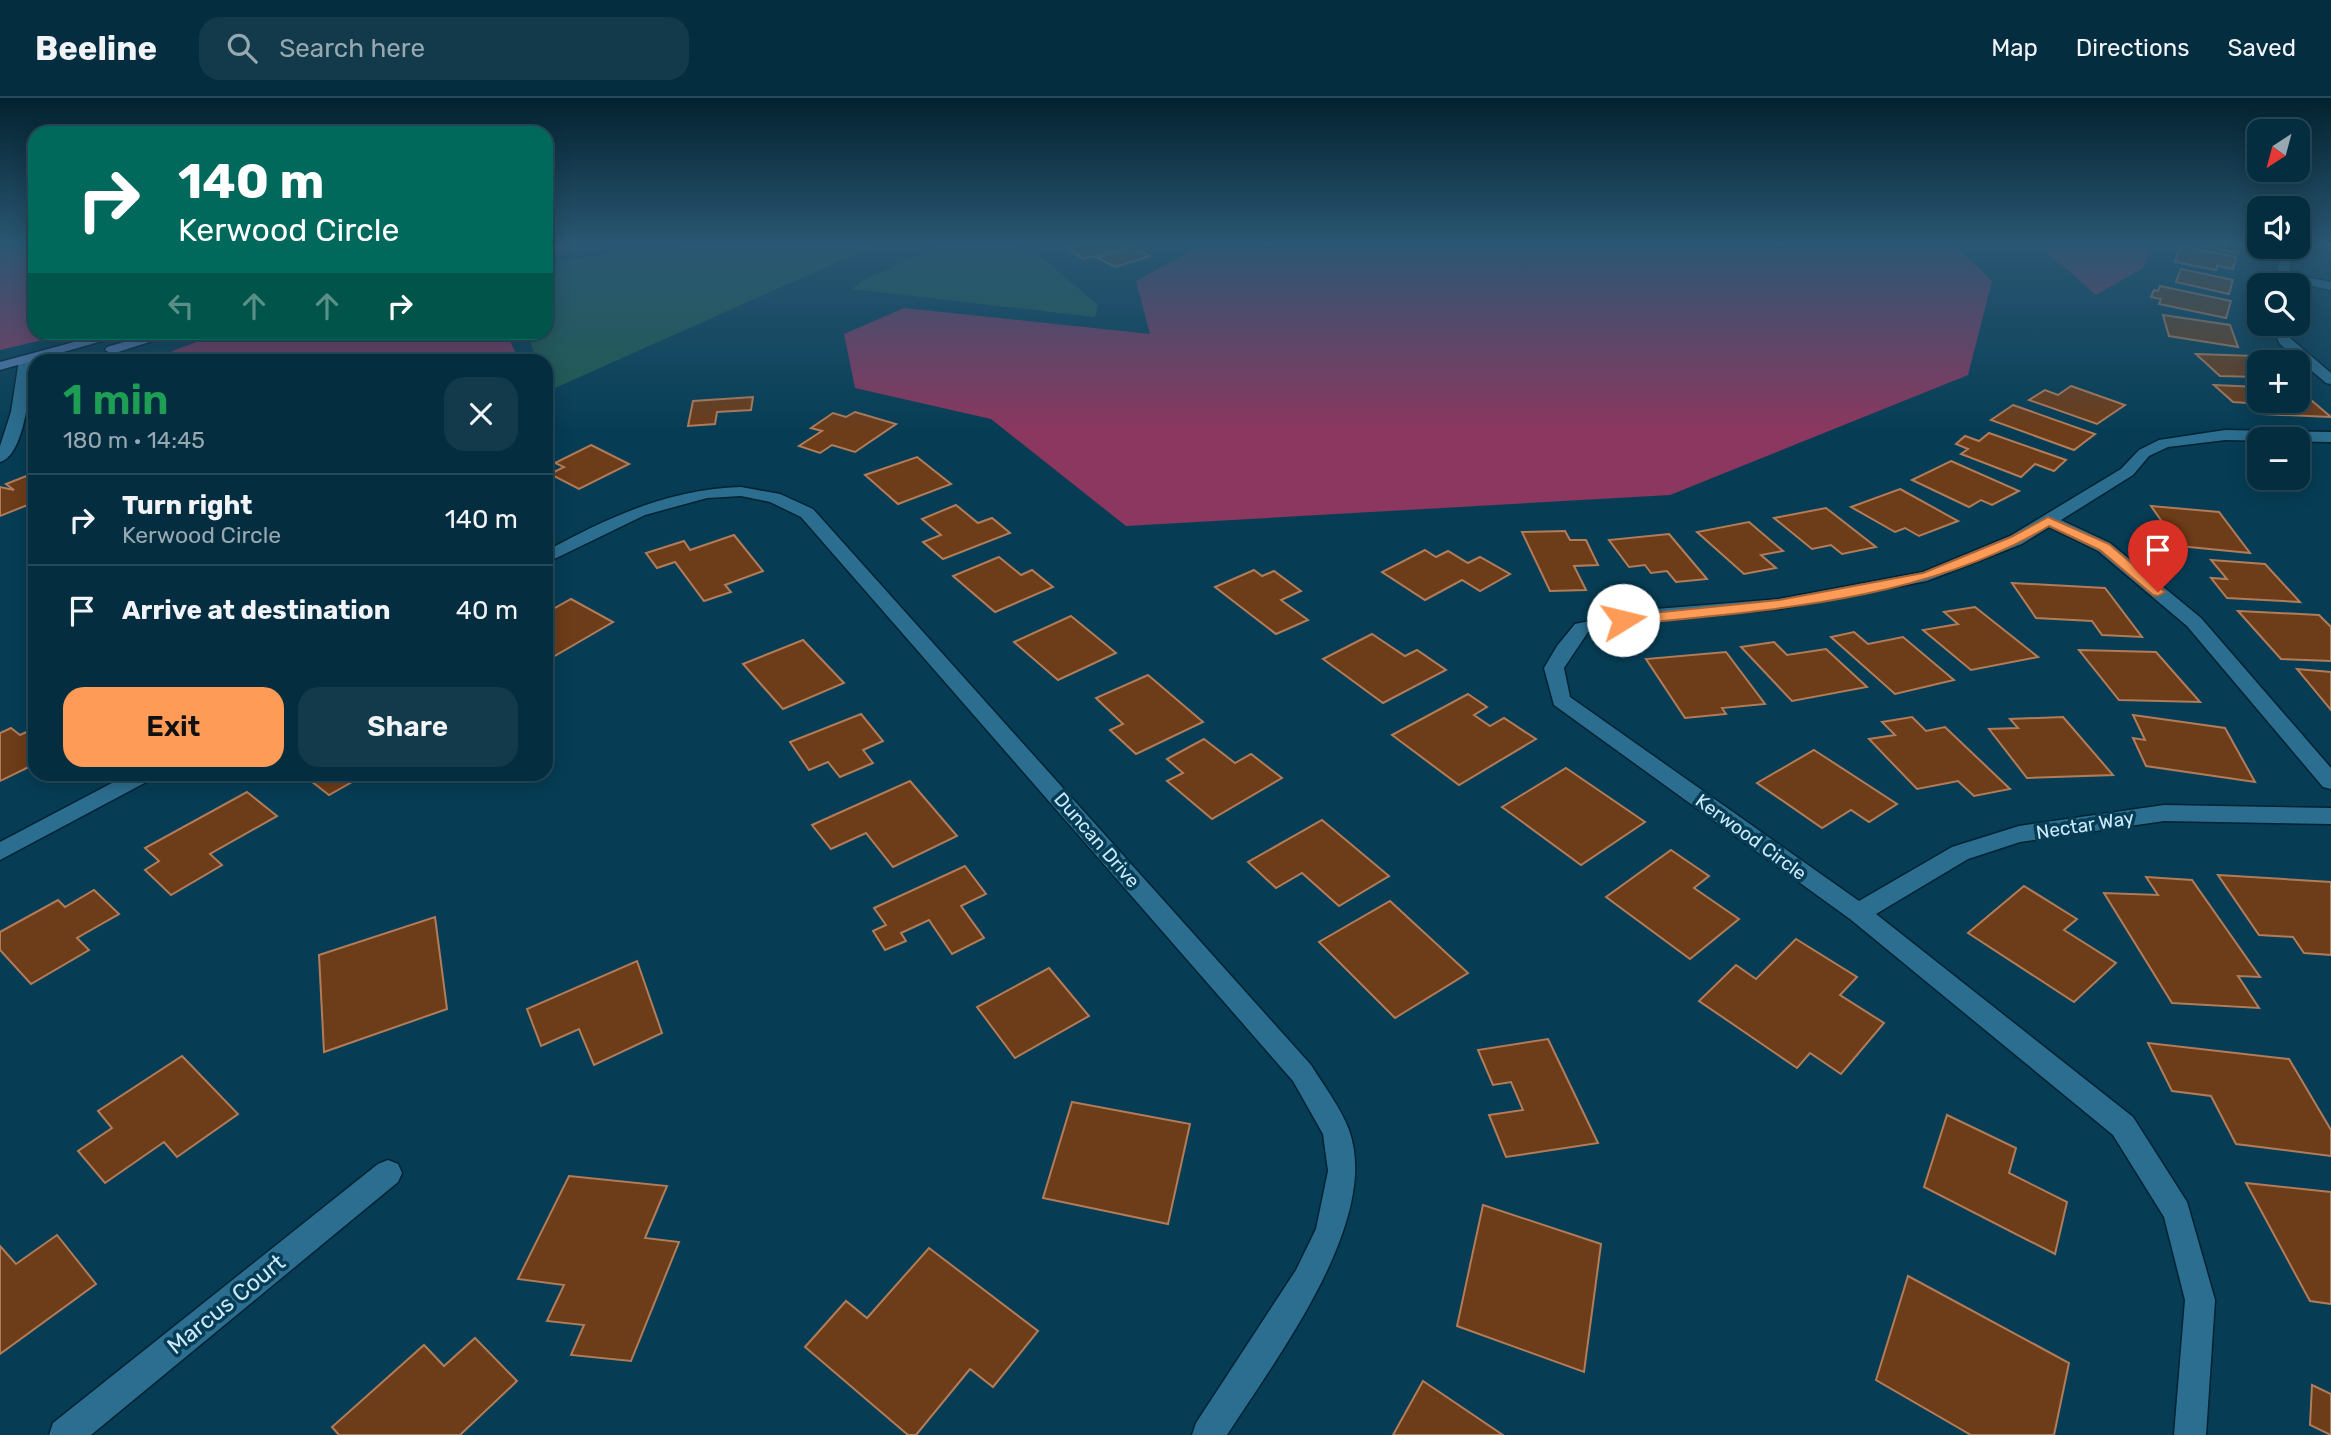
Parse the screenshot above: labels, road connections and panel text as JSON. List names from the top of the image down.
{
  "streets": {
    "street": [
      "Nectar Way",
      "Kerwood Circle",
      "Duncan Drive",
      "Marcus Court"
    ]
  },
  "crossings": [
    ["Nectar Way", "Kerwood Circle"]
  ],
  "north": "bottom left",
  "page": {
    "header": "Beeline",
    "search": "Search here",
    "nav": ["Map", "Directions", "Saved"],
    "map_buttons": ["+", "−"],
    "turn": ["140 m", "Kerwood Circle"],
    "heading": ["1 min", "180 m · 14:45"],
    "list": [
      {
        "name": "Turn right",
        "note": "Kerwood Circle",
        "value": "140 m"
      },
      {
        "name": "Arrive at destination",
        "value": "40 m"
      }
    ],
    "buttons": ["Exit", "Share"]
  }
}
